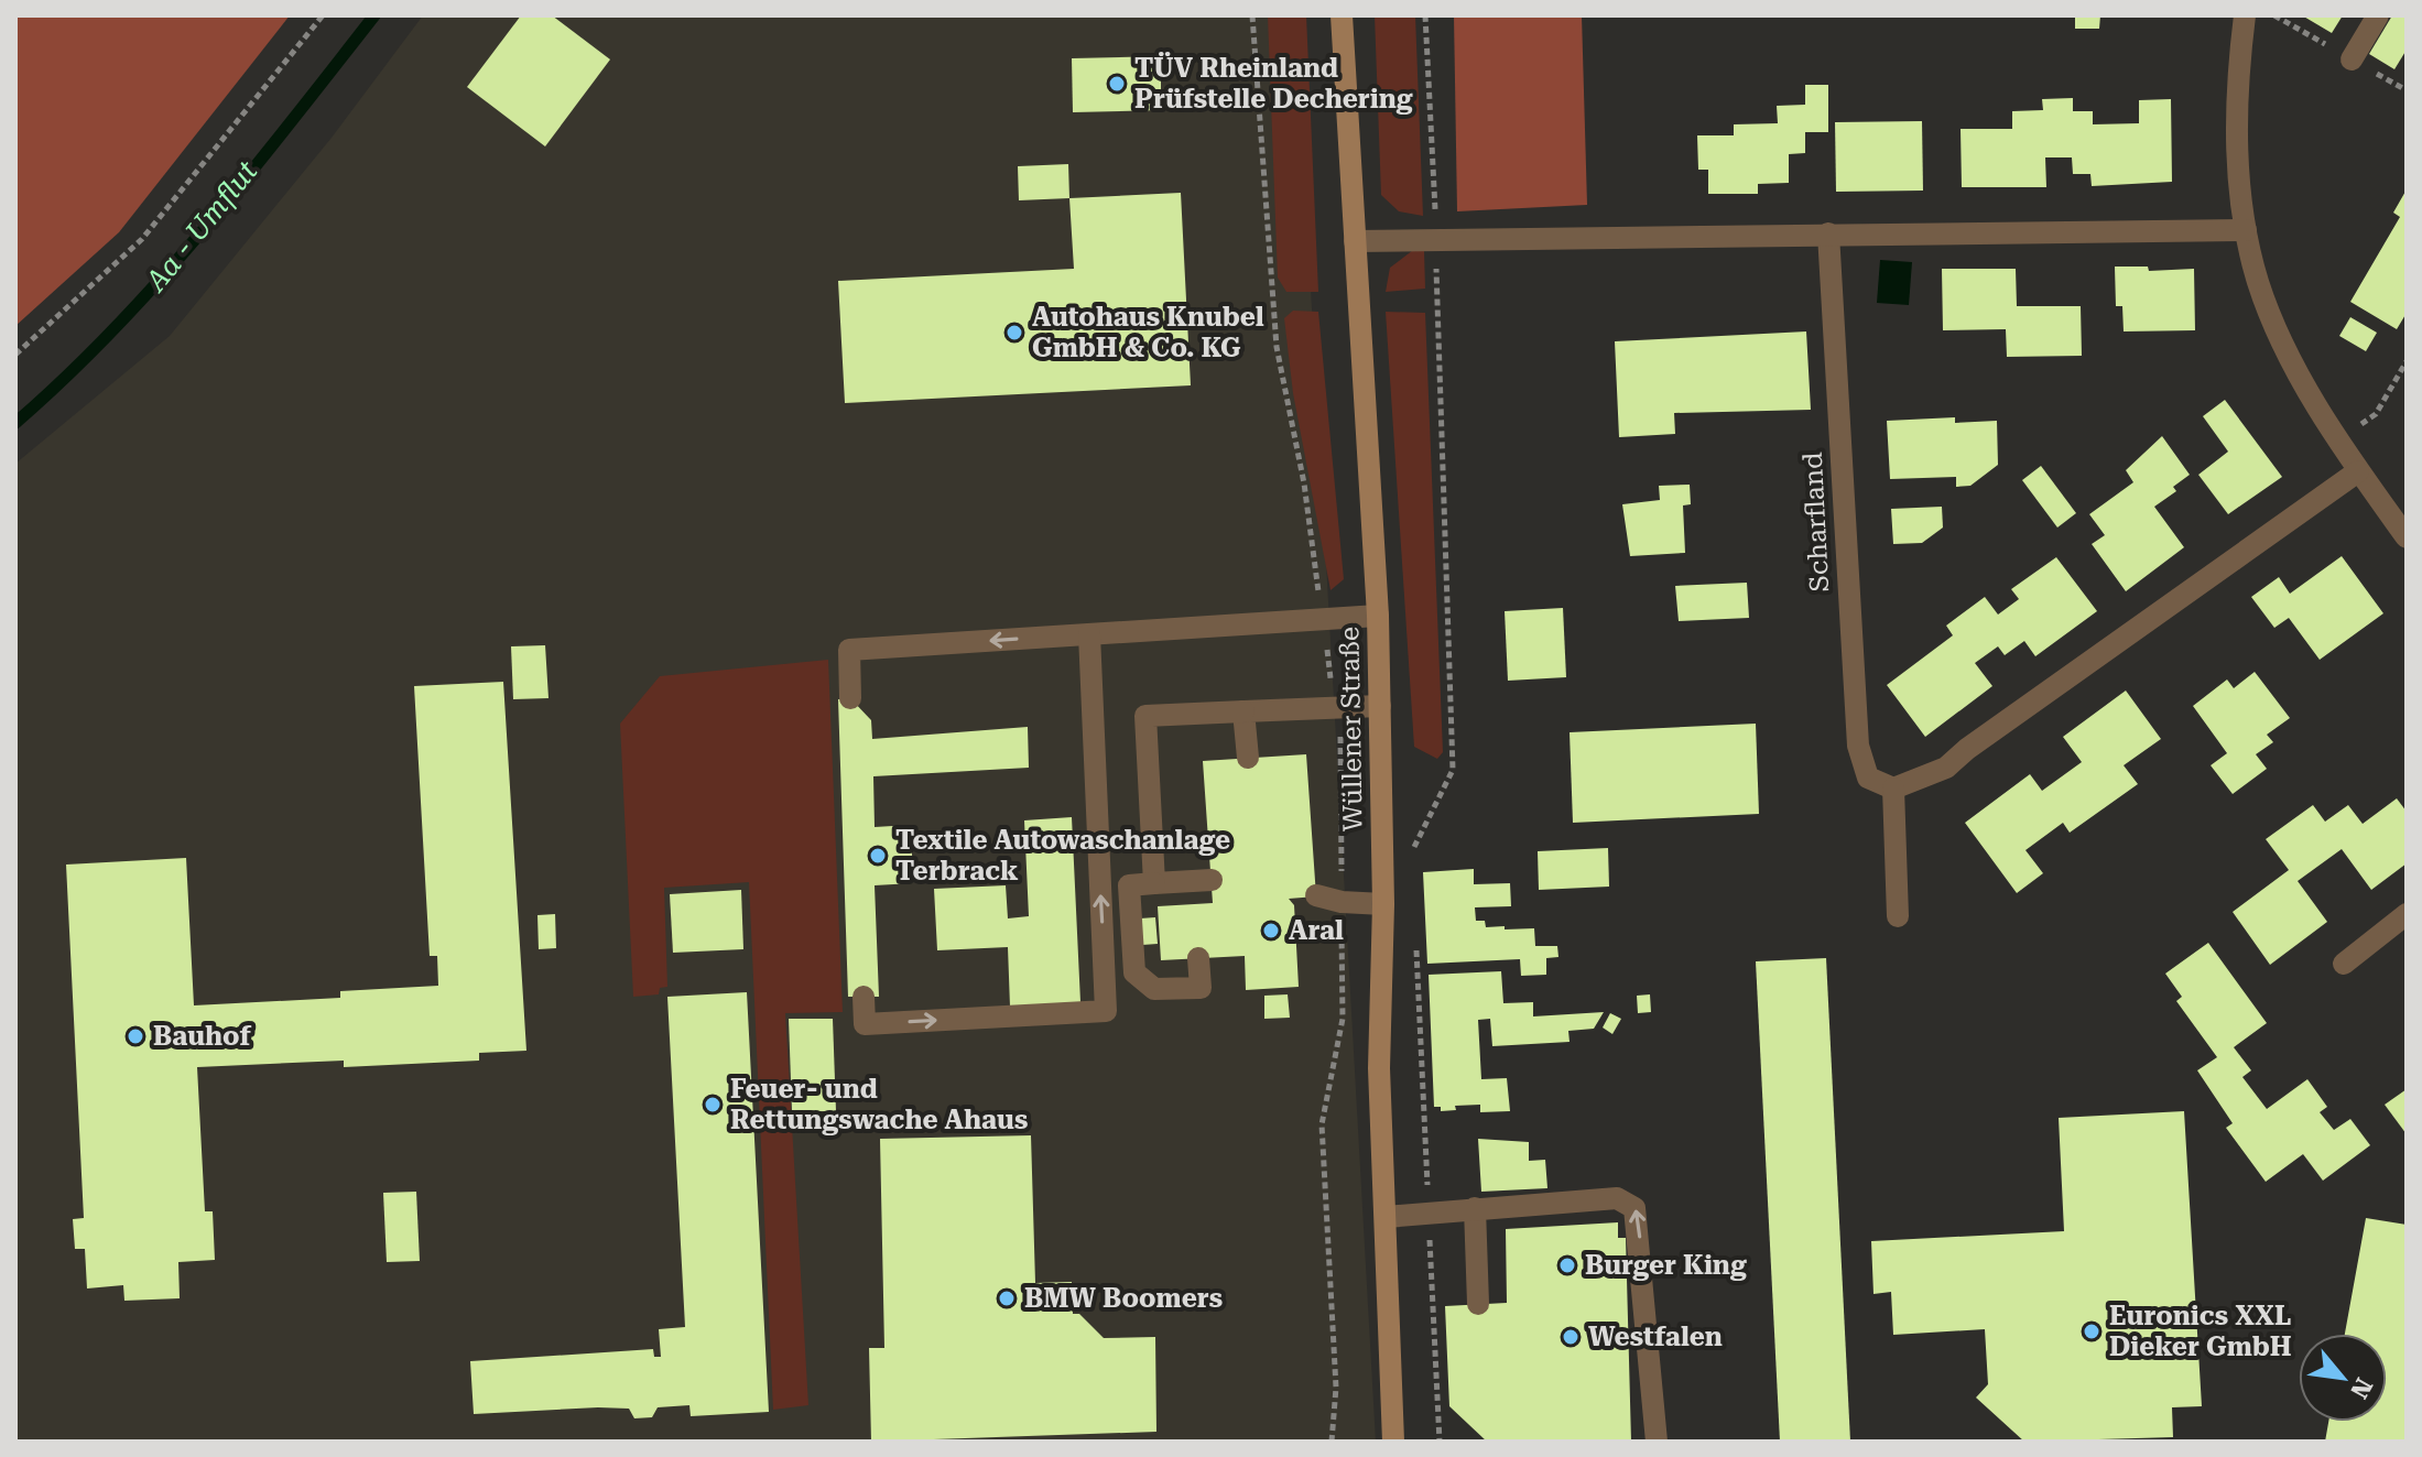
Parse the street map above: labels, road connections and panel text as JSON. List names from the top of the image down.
{
  "streets": {
    "main road": ["Wüllener Straße"],
    "street": ["Scharfland"]
  },
  "water": ["Aa - Umflut"],
  "places": [
    "TÜV Rheinland Prüfstelle Dechering",
    "Autohaus Knubel GmbH & Co. KG",
    "Textile Autowaschanlage Terbrack",
    "Aral",
    "Bauhof",
    "Feuer- und Rettungswache Ahaus",
    "Burger King",
    "BMW Boomers",
    "Euronics XXL Dieker GmbH",
    "Westfalen"
  ],
  "north": "bottom right"
}
